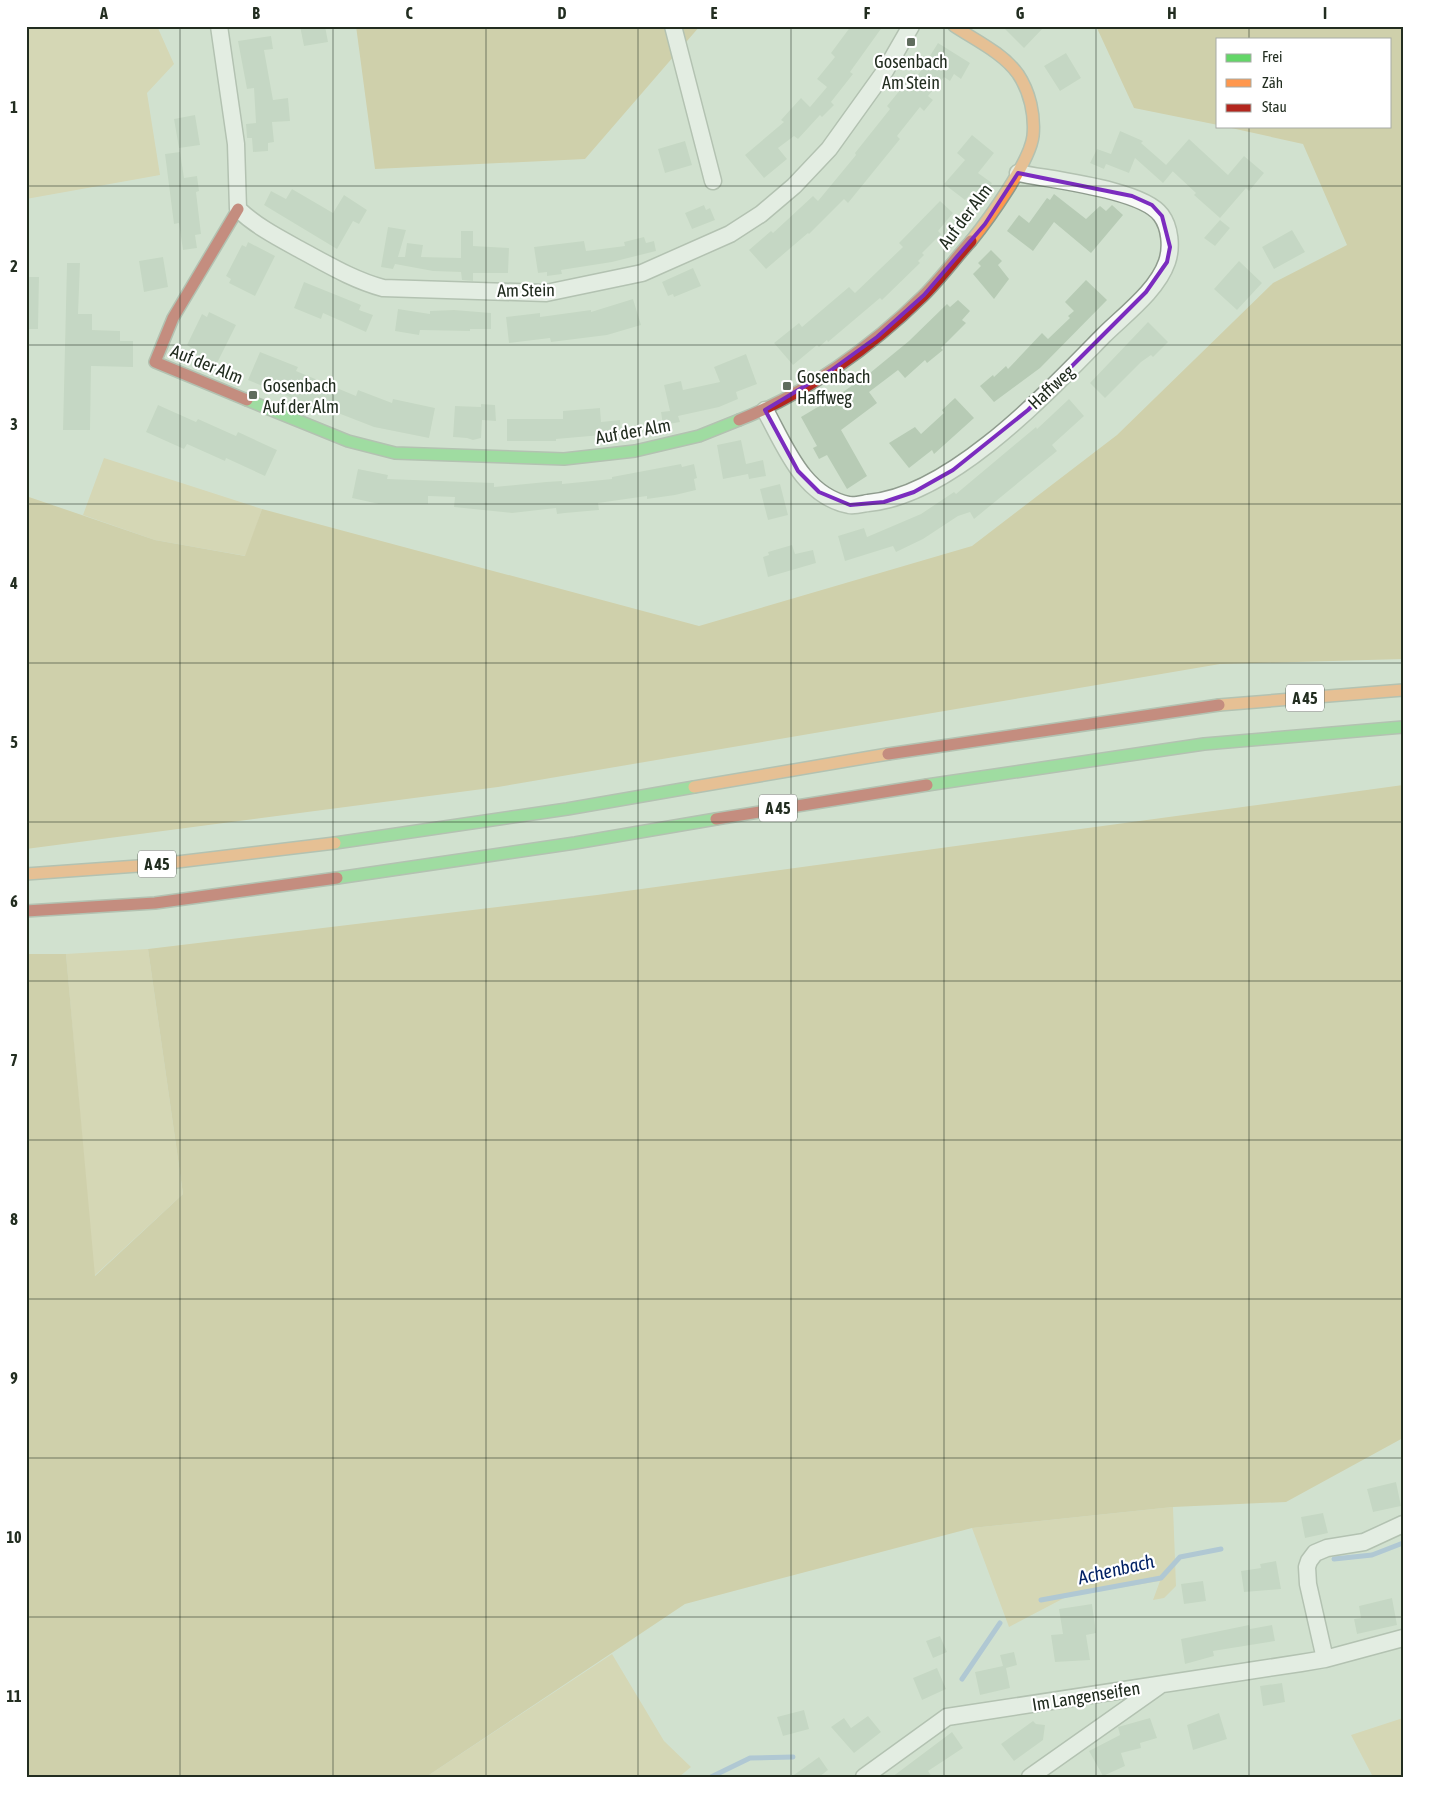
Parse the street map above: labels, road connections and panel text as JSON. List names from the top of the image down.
{
  "streets": {
    "main road": ["Auf der Alm", "A 45"],
    "street": ["Am Stein", "Haffweg", "Im Langenseifen"]
  },
  "crossings": [
    ["Auf der Alm", "Am Stein"],
    ["Auf der Alm", "Haffweg"]
  ],
  "water": ["Achenbach"],
  "places": {
    "transit": ["Gosenbach Am Stein", "Gosenbach Haffweg", "Gosenbach Auf der Alm"]
  },
  "legend": ["Frei", "Zäh", "Stau"],
  "grid": {
    "columns": [
      "A",
      "B",
      "C",
      "D",
      "E",
      "F",
      "G",
      "H",
      "I"
    ],
    "rows": [
      "1",
      "2",
      "3",
      "4",
      "5",
      "6",
      "7",
      "8",
      "9",
      "10",
      "11"
    ]
  }
}
